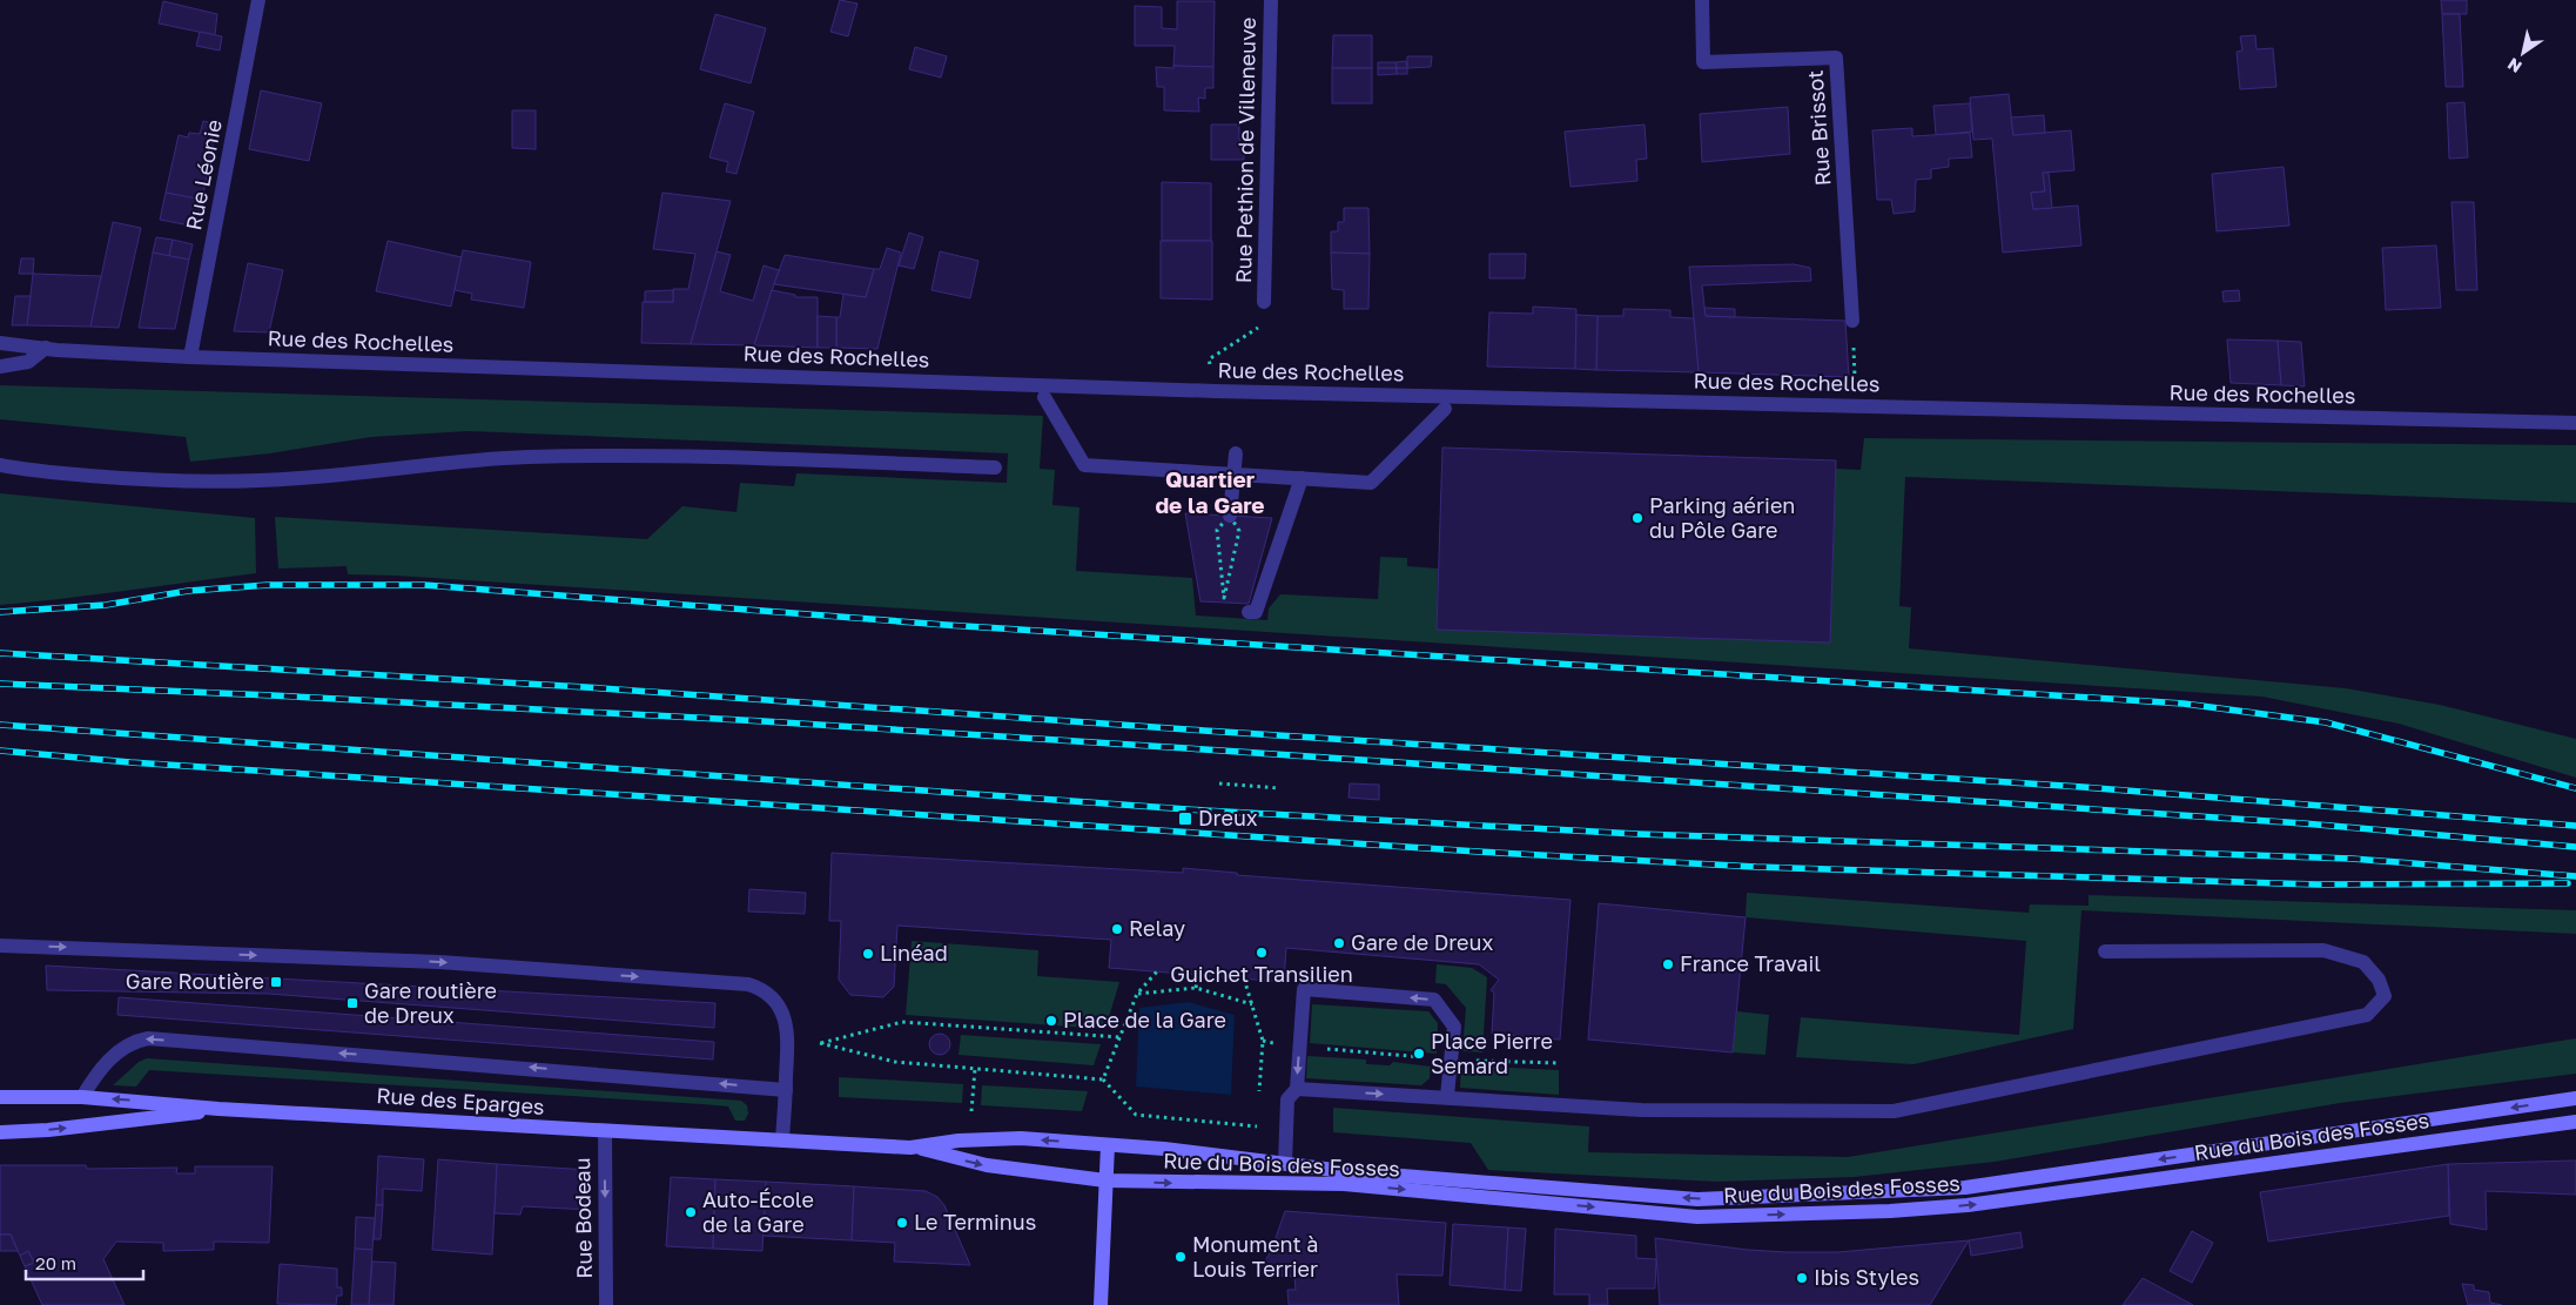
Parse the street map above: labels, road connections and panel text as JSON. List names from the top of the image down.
{
  "streets": {
    "main road": ["Rue des Eparges", "Rue du Bois des Fosses"],
    "street": [
      "Rue Brissot",
      "Rue Pethion de Villeneuve",
      "Rue Léonie",
      "Rue des Rochelles",
      "Rue Bodeau"
    ]
  },
  "crossings": [
    ["Rue Léonie", "Rue des Rochelles"],
    ["Rue des Eparges", "Rue du Bois des Fosses"],
    ["Rue des Eparges", "Rue Bodeau"]
  ],
  "one_way": ["Rue Bodeau"],
  "districts": ["Quartier de la Gare"],
  "places": {
    "other": [
      "Parking aérien du Pôle Gare",
      "Relay",
      "Gare de Dreux",
      "Guichet Transilien",
      "Linéad",
      "France Travail",
      "Place de la Gare",
      "Place Pierre Semard",
      "Auto-École de la Gare",
      "Le Terminus",
      "Monument à Louis Terrier",
      "Ibis Styles"
    ],
    "transit": ["Dreux", "Gare Routière", "Gare routière de Dreux"]
  },
  "scale_bar": "20 m",
  "north": "bottom left"
}
